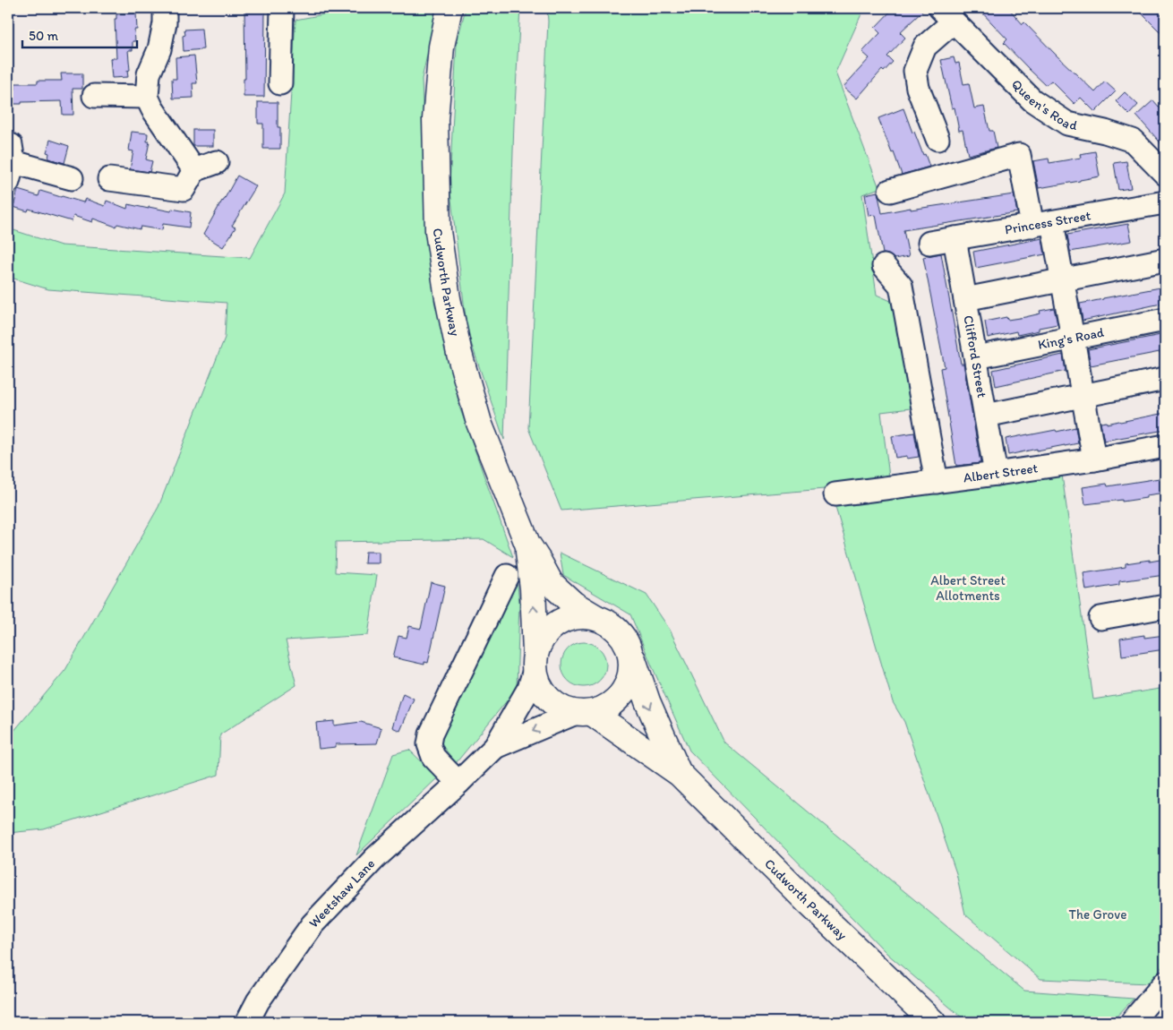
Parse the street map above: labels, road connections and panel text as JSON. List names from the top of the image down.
{
  "streets": {
    "highway": ["Cudworth Parkway"],
    "street": [
      "Queen's Road",
      "Princess Street",
      "King's Road",
      "Clifford Street",
      "Albert Street",
      "Weetshaw Lane"
    ]
  },
  "crossings": [
    ["Princess Street", "Clifford Street"],
    ["Cudworth Parkway", "Weetshaw Lane"],
    ["King's Road", "Clifford Street"],
    ["Clifford Street", "Albert Street"]
  ],
  "parks": ["Albert Street Allotments", "The Grove"],
  "scale_bar": "50 m"
}
